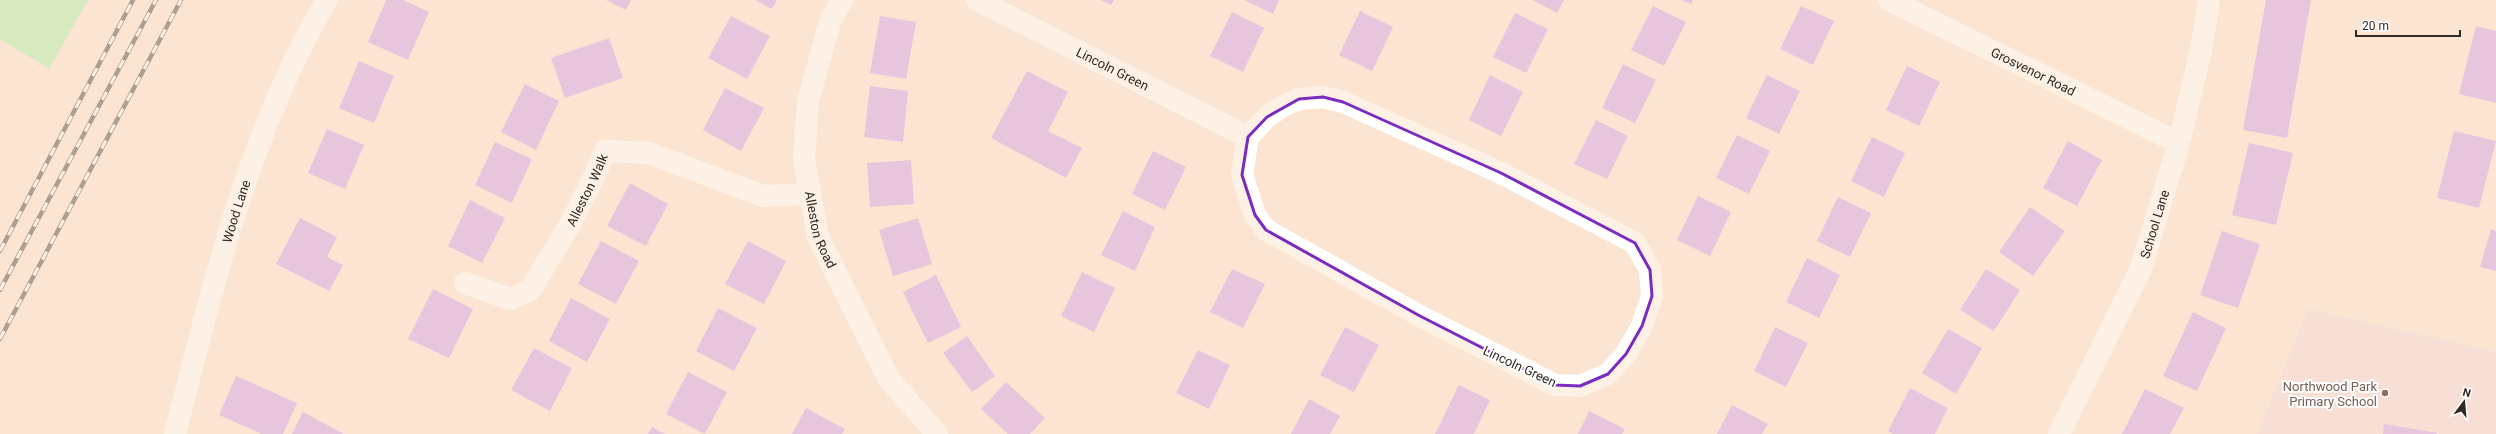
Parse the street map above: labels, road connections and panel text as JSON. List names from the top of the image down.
{
  "streets": {
    "street": [
      "Lincoln Green",
      "Grosvenor Road",
      "Alleston Walk",
      "Wood Lane",
      "School Lane",
      "Alleston Road"
    ]
  },
  "crossings": [
    ["Grosvenor Road", "School Lane"],
    ["Alleston Walk", "Alleston Road"]
  ],
  "places": ["Northwood Park Primary School"],
  "scale_bar": "20 m",
  "north": "top"
}
